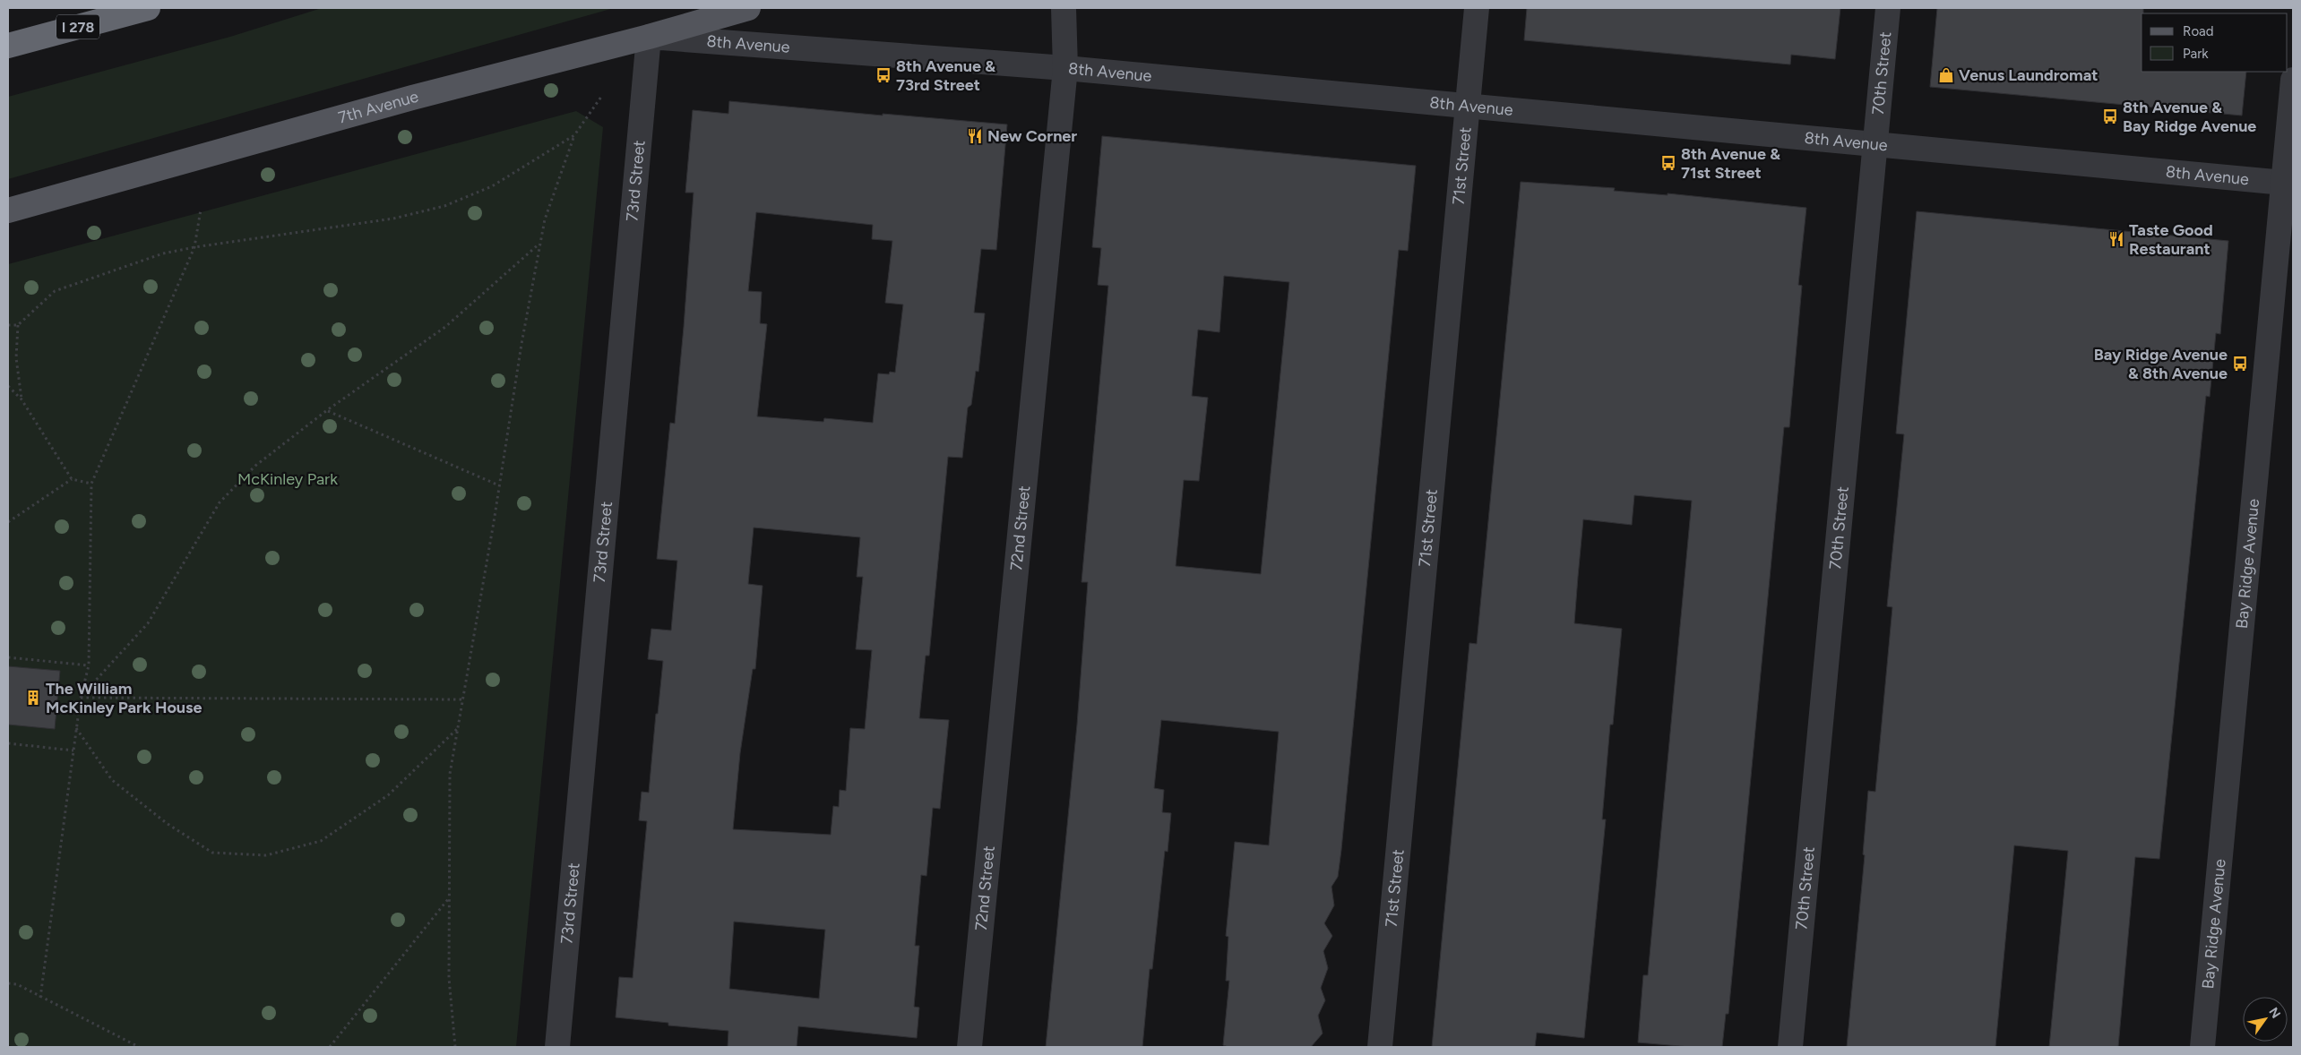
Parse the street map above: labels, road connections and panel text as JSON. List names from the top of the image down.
{
  "streets": {
    "highway": ["I 278"],
    "main road": ["7th Avenue"],
    "street": [
      "8th Avenue",
      "70th Street",
      "71st Street",
      "73rd Street",
      "72nd Street",
      "Bay Ridge Avenue"
    ]
  },
  "crossings": [
    ["8th Avenue", "70th Street"],
    ["8th Avenue", "7th Avenue"],
    ["8th Avenue", "71st Street"],
    ["8th Avenue", "73rd Street"],
    ["8th Avenue", "72nd Street"],
    ["8th Avenue", "Bay Ridge Avenue"],
    ["7th Avenue", "73rd Street"]
  ],
  "parks": ["McKinley Park"],
  "places": {
    "bus stop": [
      "8th Avenue & 73rd Street",
      "8th Avenue & Bay Ridge Avenue",
      "8th Avenue & 71st Street",
      "Bay Ridge Avenue & 8th Avenue"
    ],
    "shop": ["Venus Laundromat"],
    "restaurant": ["New Corner", "Taste Good Restaurant"],
    "building": ["The William McKinley Park House"]
  },
  "legend": ["Road", "Park"],
  "north": "top right"
}
